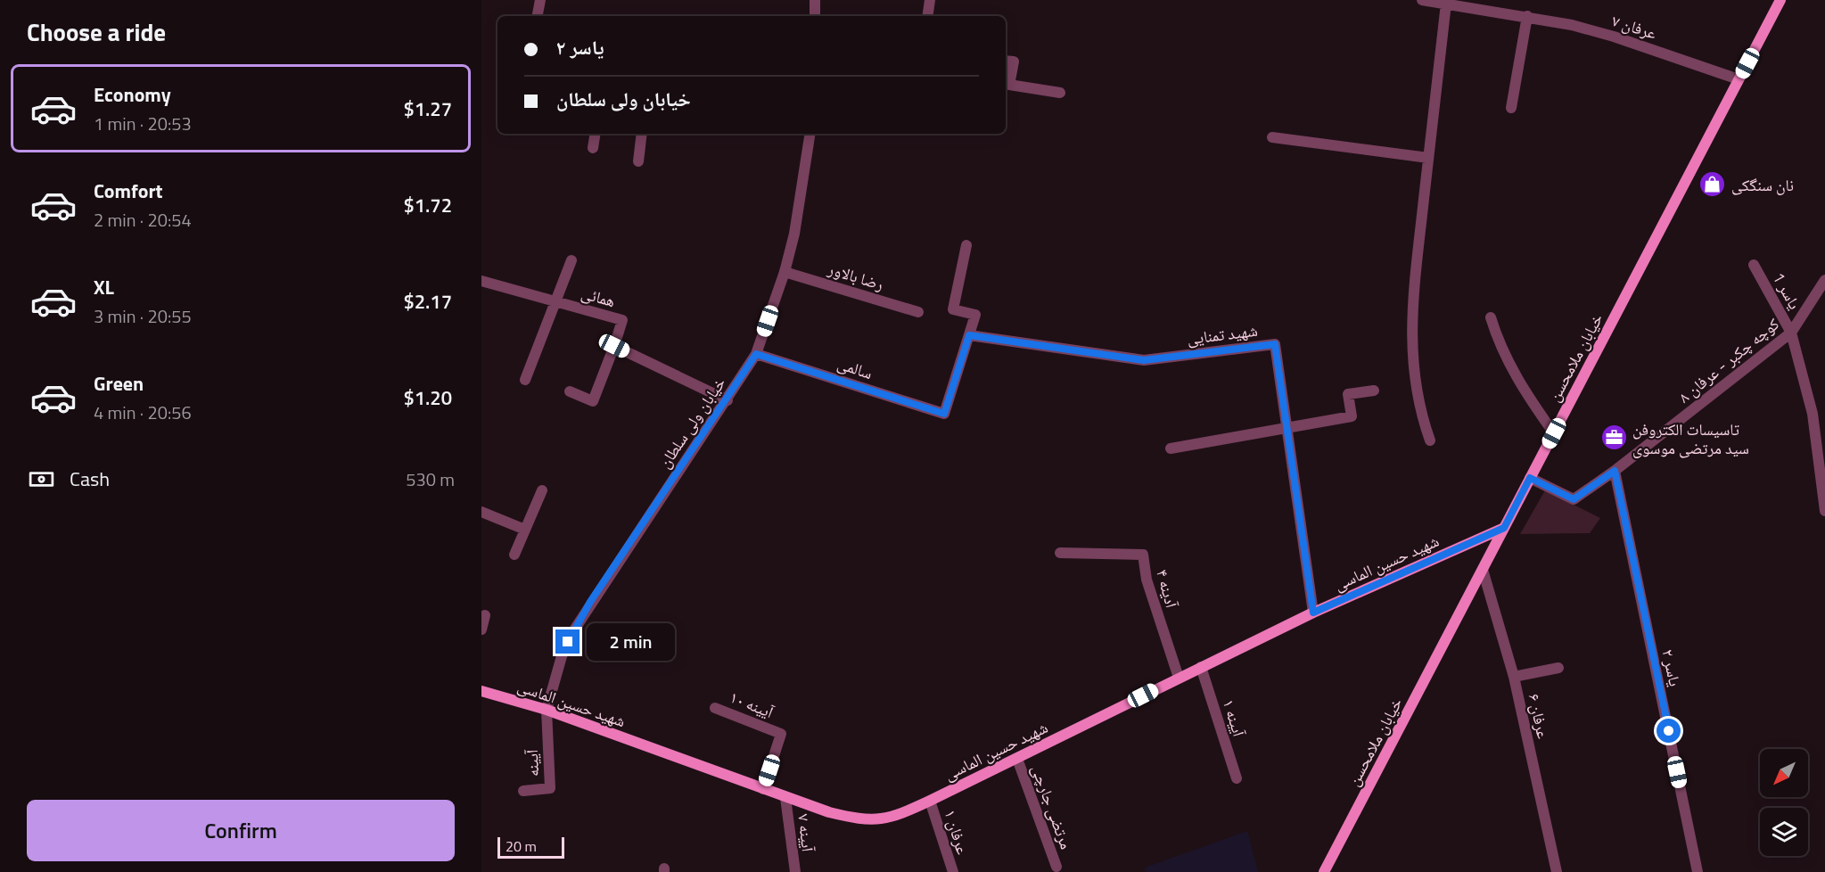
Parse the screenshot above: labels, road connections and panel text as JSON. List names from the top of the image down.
{
  "streets": {
    "street": [
      "عرفان ۷",
      "رضا بالاور",
      "یاسر 1",
      "همائی",
      "شهید تمنایی",
      "خیابان ملامحسن",
      "کوچه چکبر - عرفان ۸",
      "سالمی",
      "خیابان ولی سلطان",
      "شهید حسین الماسی",
      "آدینه ۴",
      "یاسر ۲",
      "آیینه ۱۰",
      "عرفان ۶",
      "آیینه ۱",
      "آیینه",
      "مرتضی جارچی",
      "عرفان ۱",
      "آیینه ۷"
    ]
  },
  "crossings": [
    ["عرفان ۷", "خیابان ملامحسن"],
    ["رضا بالاور", "خیابان ولی سلطان"],
    ["یاسر 1", "کوچه چکبر - عرفان ۸"],
    ["شهید تمنایی", "سالمی"],
    ["شهید تمنایی", "شهید حسین الماسی"],
    ["خیابان ملامحسن", "کوچه چکبر - عرفان ۸"],
    ["خیابان ملامحسن", "شهید حسین الماسی"],
    ["خیابان ملامحسن", "عرفان ۶"],
    ["کوچه چکبر - عرفان ۸", "یاسر ۲"],
    ["سالمی", "خیابان ولی سلطان"],
    ["خیابان ولی سلطان", "شهید حسین الماسی"],
    ["خیابان ولی سلطان", "آیینه"],
    ["شهید حسین الماسی", "آدینه ۴"],
    ["شهید حسین الماسی", "آیینه ۱۰"],
    ["شهید حسین الماسی", "آیینه ۱"],
    ["شهید حسین الماسی", "آیینه"],
    ["شهید حسین الماسی", "مرتضی جارچی"],
    ["شهید حسین الماسی", "عرفان ۱"],
    ["شهید حسین الماسی", "آیینه ۷"]
  ],
  "places": {
    "shop": ["نان سنگکی"],
    "office": ["تاسیسات الکتروفن سید مرتضی موسوی"]
  },
  "scale_bar": "20 m",
  "north": "bottom left",
  "page": {
    "heading": "Choose a ride",
    "banner": ["یاسر ۲", "خیابان ولی سلطان"],
    "list": [
      {
        "name": "Economy",
        "note": "1 min · 20:53",
        "value": "$1.27"
      },
      {
        "name": "Comfort",
        "note": "2 min · 20:54",
        "value": "$1.72"
      },
      {
        "name": "XL",
        "note": "3 min · 20:55",
        "value": "$2.17"
      },
      {
        "name": "Green",
        "note": "4 min · 20:56",
        "value": "$1.20"
      }
    ],
    "pay": ["Cash", "530 m"],
    "bubble": "2 min",
    "buttons": "Confirm",
    "scale": "20 m"
  }
}
